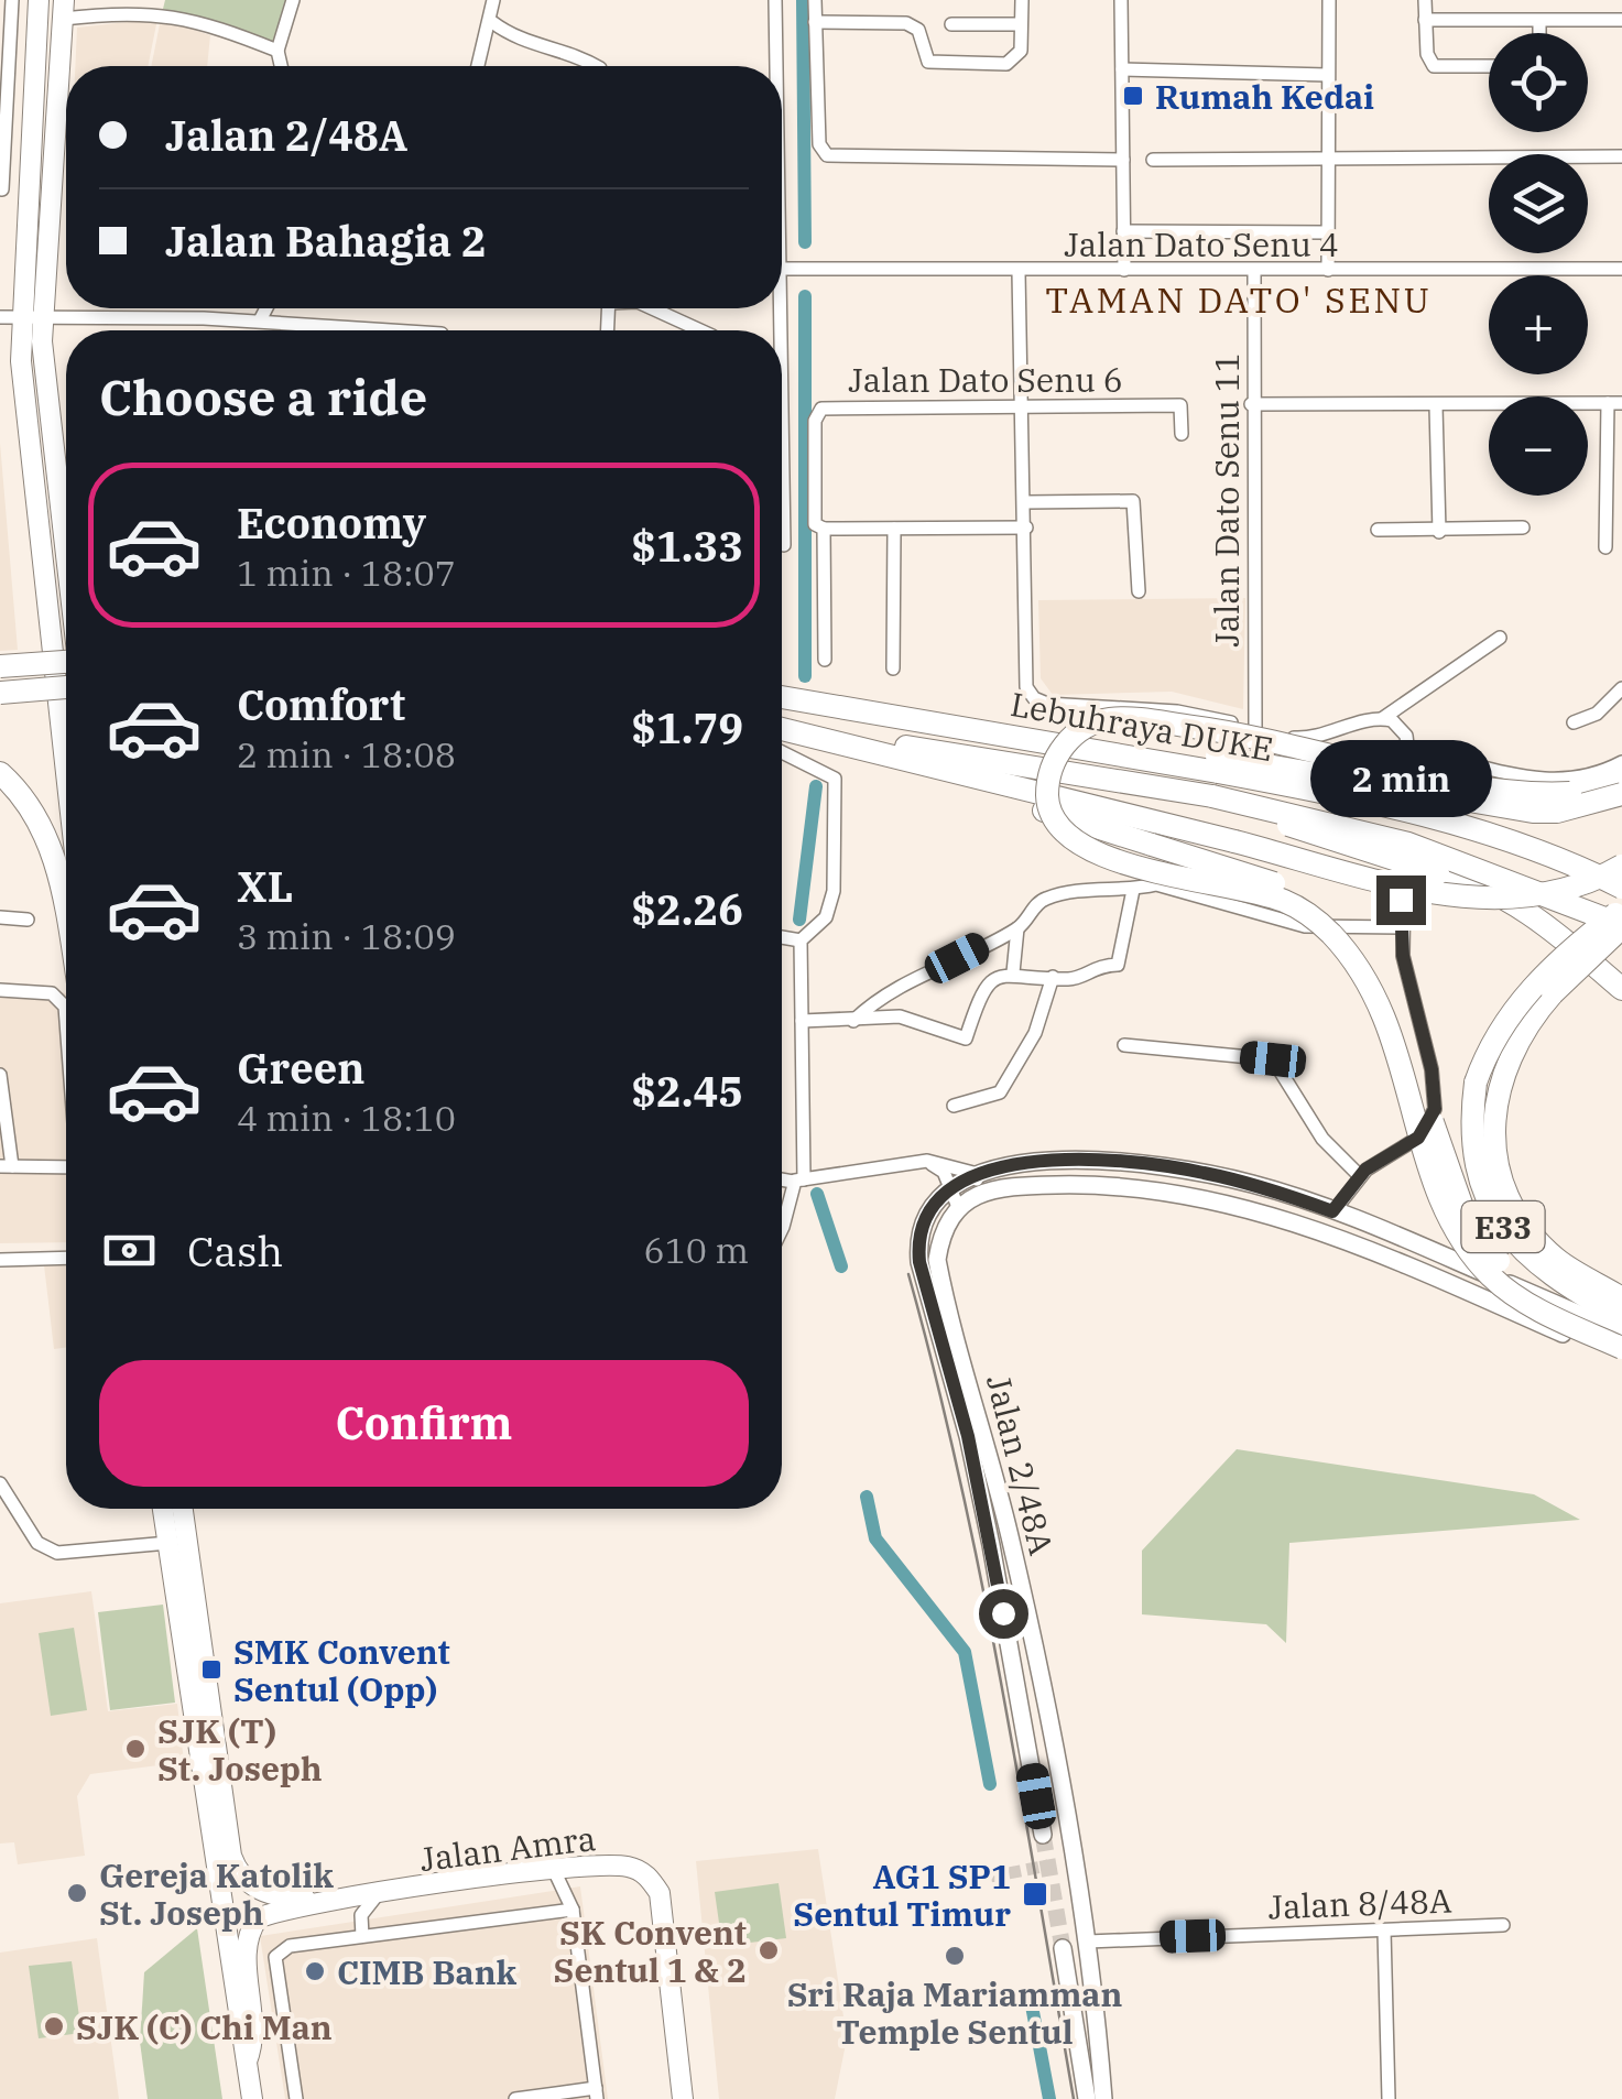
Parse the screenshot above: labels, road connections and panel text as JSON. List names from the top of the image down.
{
  "streets": {
    "highway": ["Lebuhraya DUKE", "E33"],
    "main road": ["Jalan 2/48A", "Jalan Amra"],
    "street": [
      "Jalan Dato Senu 4",
      "Jalan Dato Senu 6",
      "Jalan Dato Senu 11",
      "Jalan 8/48A"
    ]
  },
  "crossings": [
    ["Jalan Dato Senu 4", "Jalan Dato Senu 11"],
    ["Jalan 2/48A", "Jalan 8/48A"]
  ],
  "districts": ["TAMAN DATO' SENU"],
  "places": {
    "transit": ["Rumah Kedai", "SMK Convent Sentul (Opp)", "AG1 SP1 Sentul Timur"],
    "other": [
      "SJK (T) St. Joseph",
      "Gereja Katolik St. Joseph",
      "SK Convent Sentul 1 & 2",
      "Sri Raja Mariamman Temple Sentul",
      "CIMB Bank",
      "SJK (C) Chi Man"
    ]
  },
  "page": {
    "map_buttons": ["+", "−"],
    "banner": ["Jalan 2/48A", "Jalan Bahagia 2"],
    "heading": "Choose a ride",
    "list": [
      {
        "name": "Economy",
        "note": "1 min · 18:07",
        "value": "$1.33"
      },
      {
        "name": "Comfort",
        "note": "2 min · 18:08",
        "value": "$1.79"
      },
      {
        "name": "XL",
        "note": "3 min · 18:09",
        "value": "$2.26"
      },
      {
        "name": "Green",
        "note": "4 min · 18:10",
        "value": "$2.45"
      }
    ],
    "bubble": "2 min",
    "pay": ["Cash", "610 m"],
    "buttons": "Confirm"
  }
}
